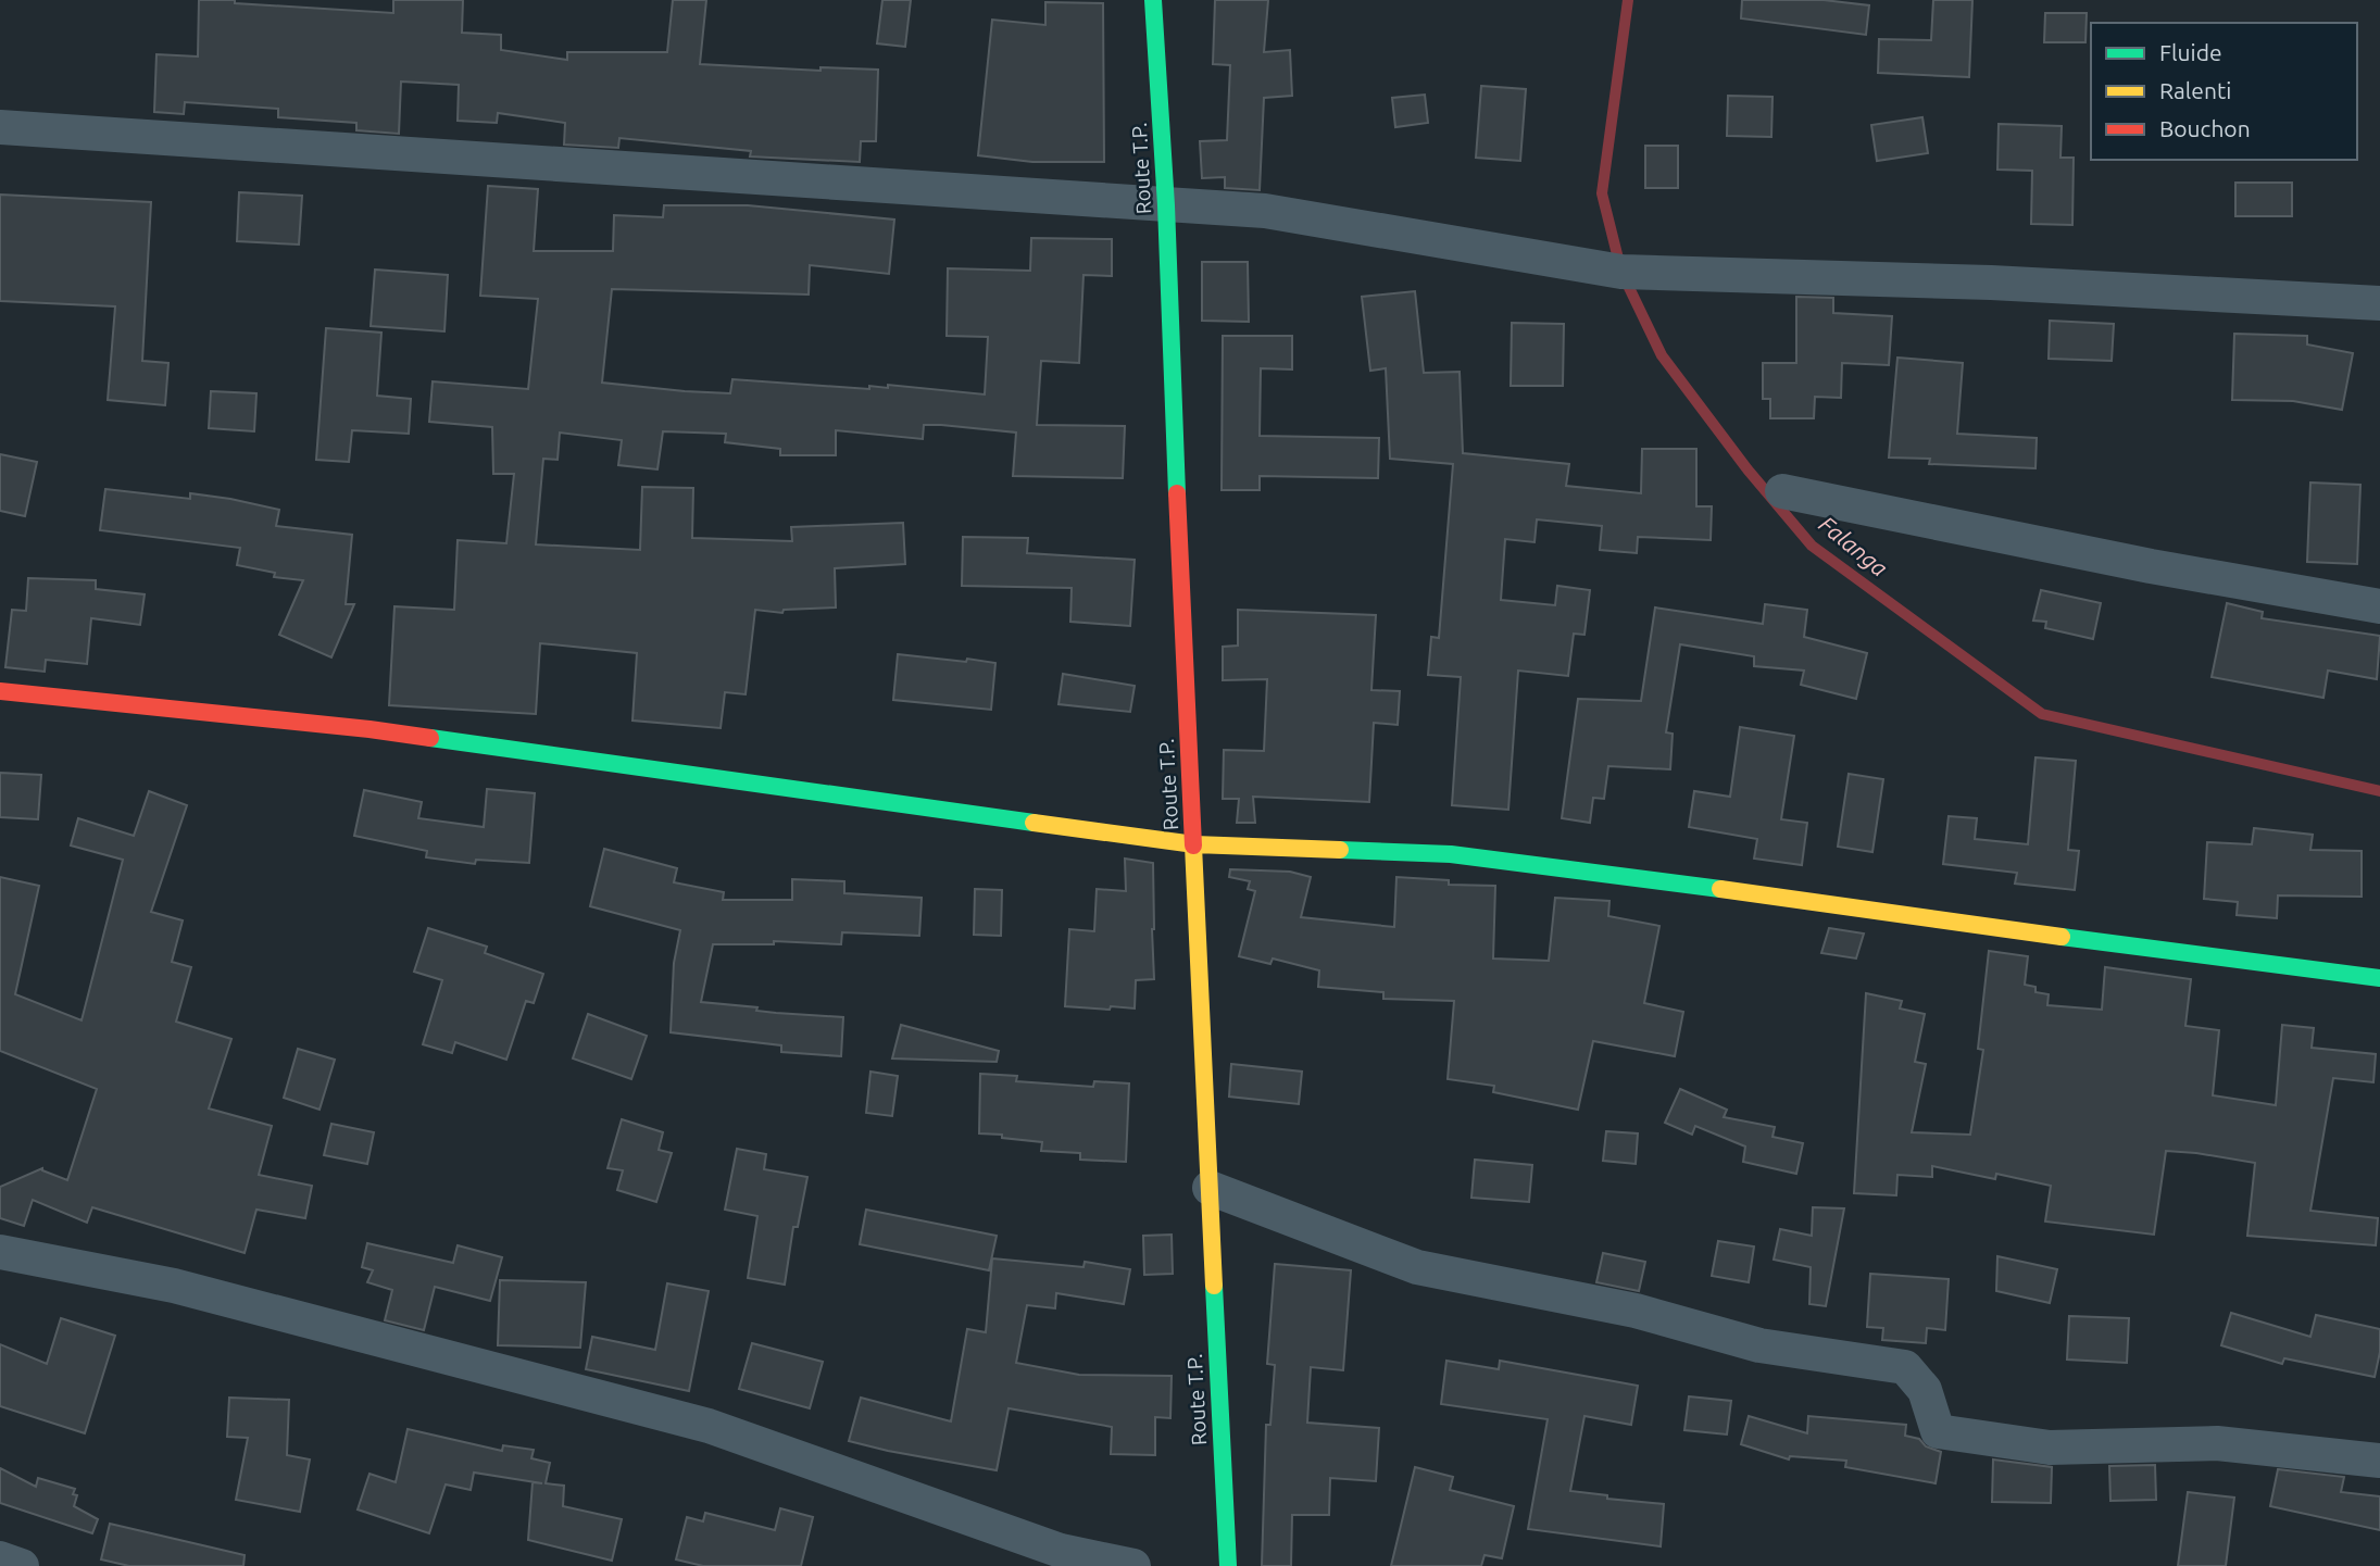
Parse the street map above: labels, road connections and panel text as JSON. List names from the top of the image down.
{
  "streets": {
    "street": ["Route T.P."]
  },
  "water": ["Falanga"],
  "legend": ["Fluide", "Ralenti", "Bouchon"]
}
